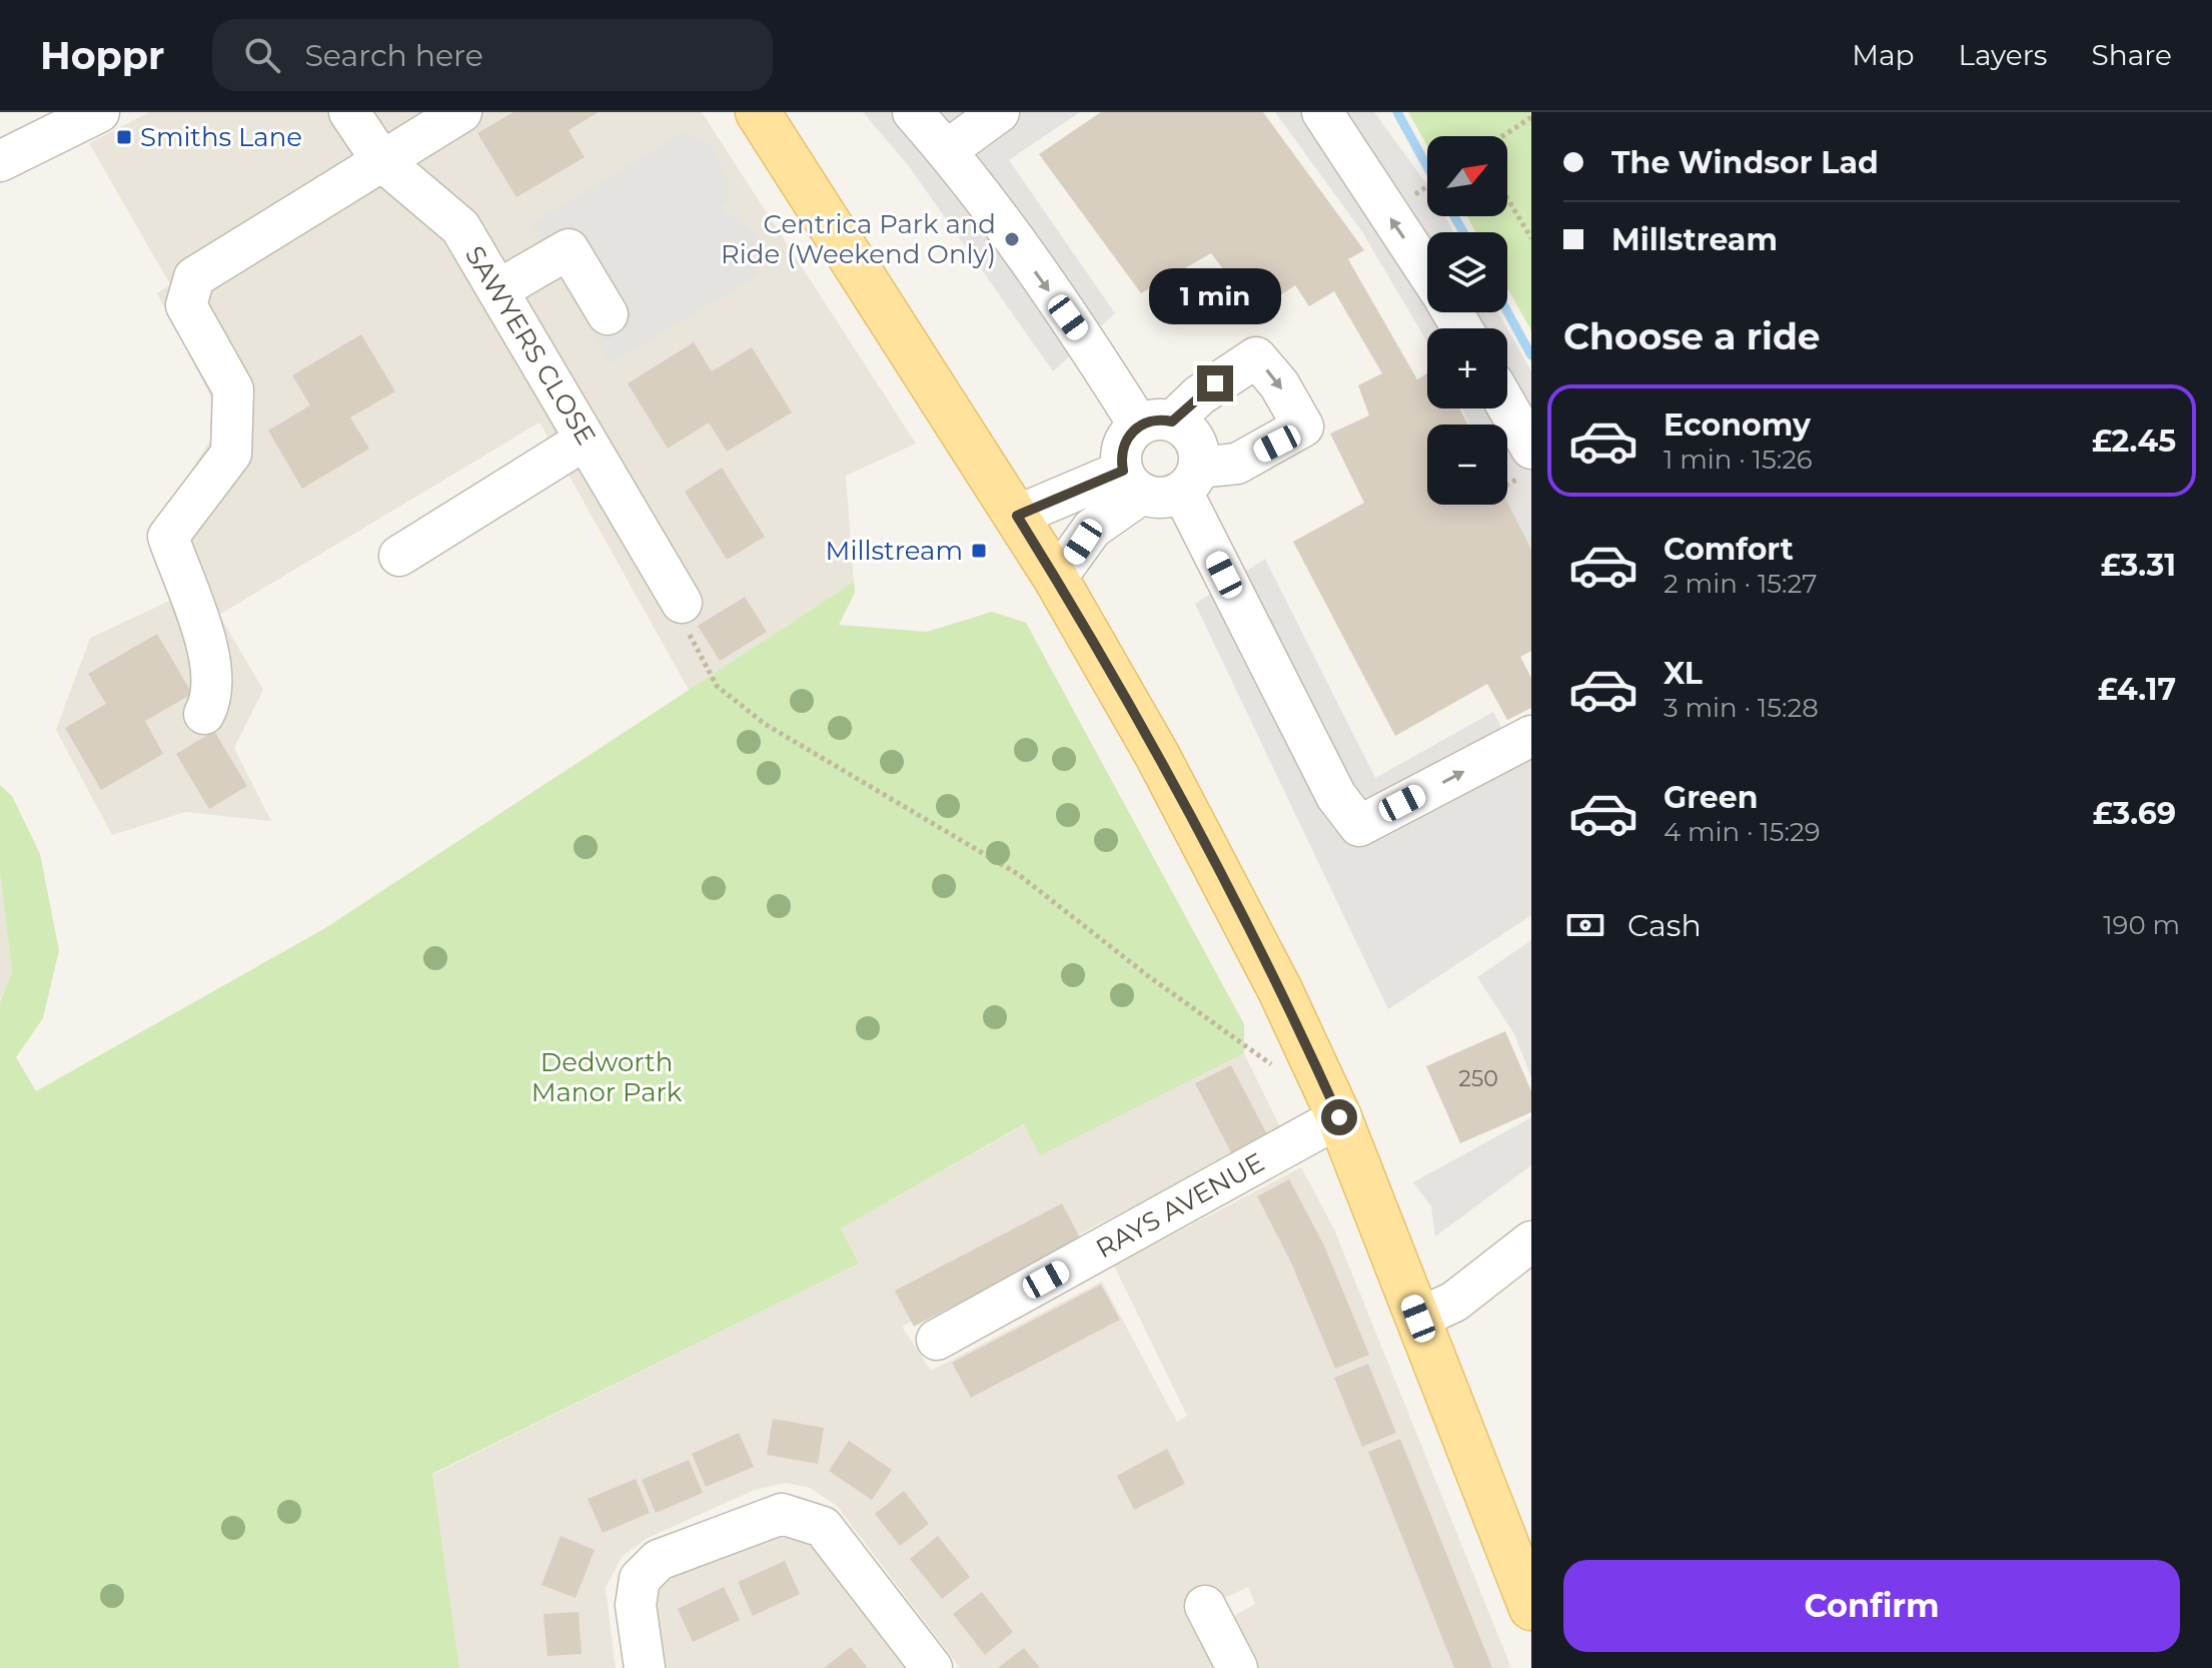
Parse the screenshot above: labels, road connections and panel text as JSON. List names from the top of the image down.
{
  "streets": {
    "street": ["SAWYERS CLOSE", "RAYS AVENUE"]
  },
  "parks": ["Dedworth Manor Park"],
  "places": {
    "transit": ["Smiths Lane", "Millstream"],
    "other": ["Centrica Park and Ride (Weekend Only)"]
  },
  "house_numbers": ["250"],
  "north": "top right",
  "page": {
    "header": "Hoppr",
    "search": "Search here",
    "nav": ["Map", "Layers", "Share"],
    "banner": ["The Windsor Lad", "Millstream"],
    "map_buttons": ["+", "−"],
    "bubble": "1 min",
    "heading": "Choose a ride",
    "list": [
      {
        "name": "Economy",
        "note": "1 min · 15:26",
        "value": "£2.45"
      },
      {
        "name": "Comfort",
        "note": "2 min · 15:27",
        "value": "£3.31"
      },
      {
        "name": "XL",
        "note": "3 min · 15:28",
        "value": "£4.17"
      },
      {
        "name": "Green",
        "note": "4 min · 15:29",
        "value": "£3.69"
      }
    ],
    "pay": ["Cash", "190 m"],
    "buttons": "Confirm"
  }
}
